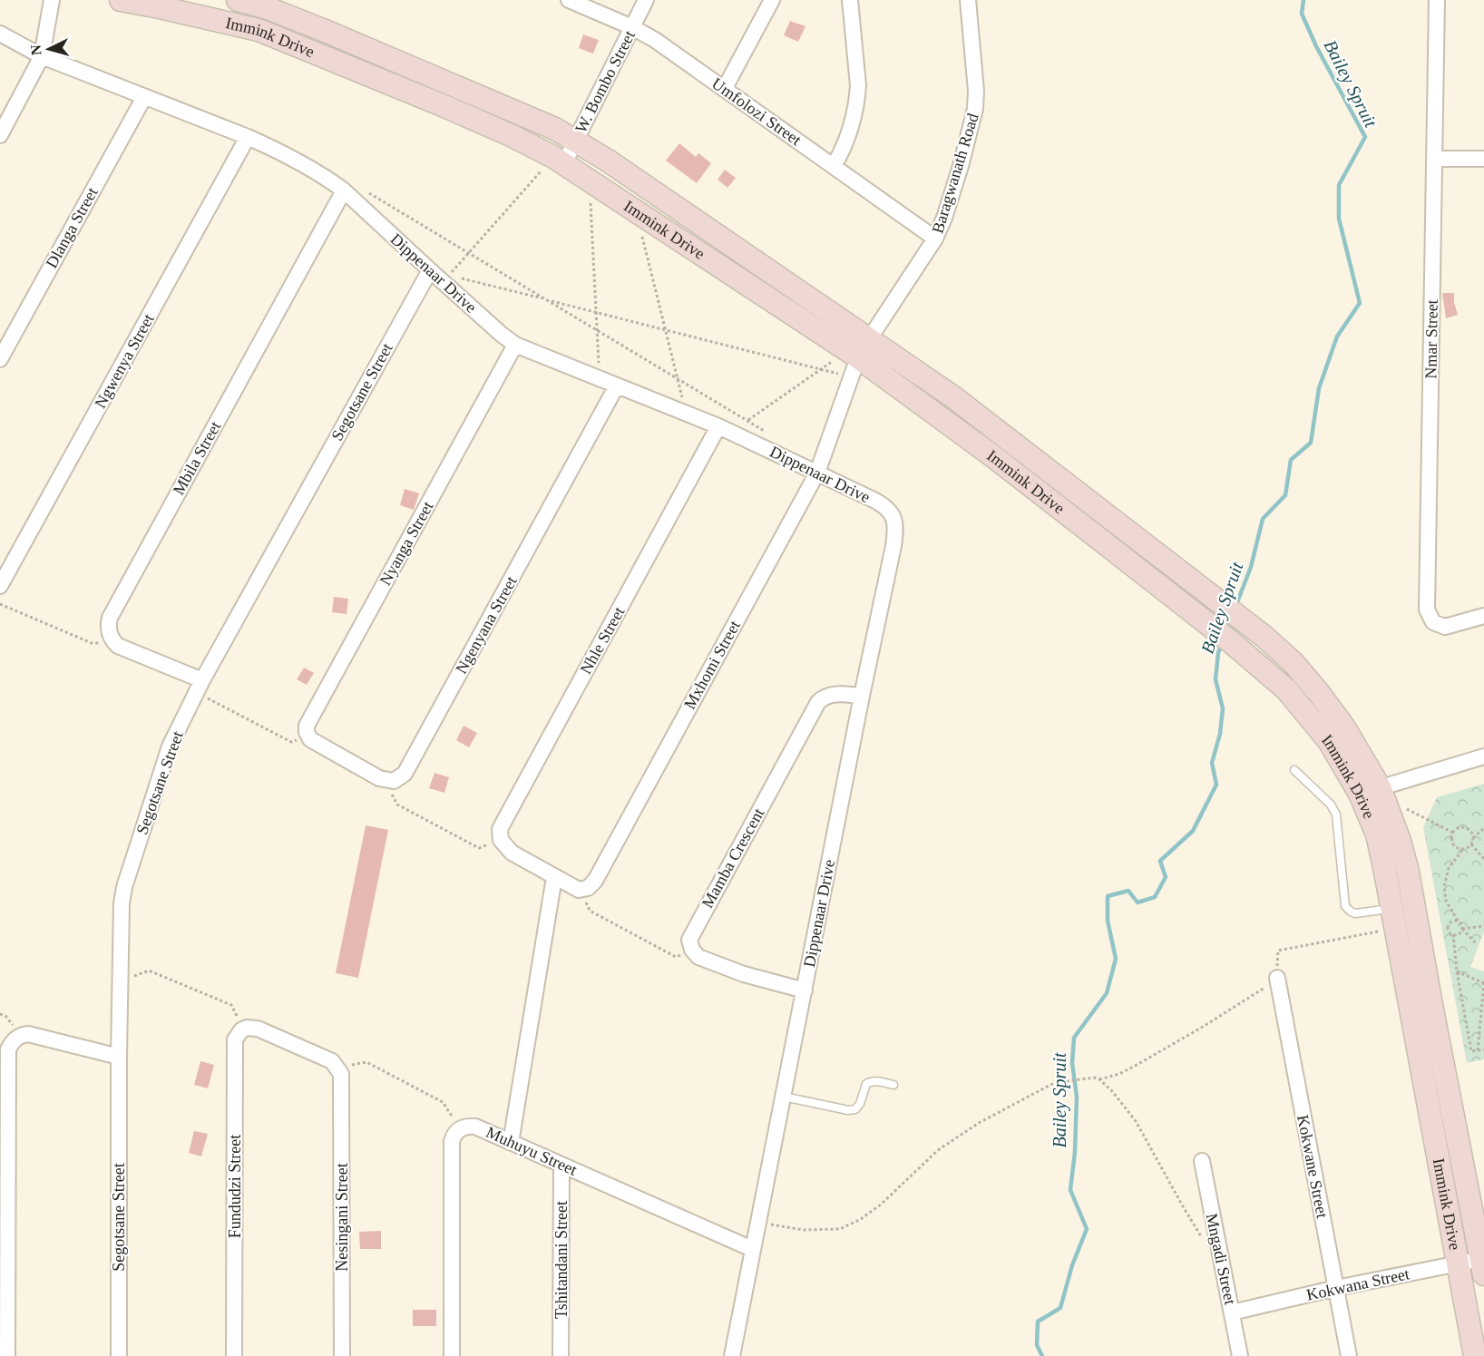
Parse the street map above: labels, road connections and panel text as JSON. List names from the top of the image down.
{
  "streets": {
    "main road": ["Immink Drive"],
    "street": [
      "W. Bombo Street",
      "Umfolozi Street",
      "Baragwanath Road",
      "Dlanga Street",
      "Dippenaar Drive",
      "Nmar Street",
      "Ngwenya Street",
      "Segotsane Street",
      "Mbila Street",
      "Nyanga Street",
      "Ngenyana Street",
      "Nhle Street",
      "Mxhomi Street",
      "Mamba Crescent",
      "Muhuyu Street",
      "Kokwane Street",
      "Fundudzi Street",
      "Nesingani Street",
      "Mngadi Street",
      "Tshitandani Street",
      "Kokwana Street"
    ]
  },
  "crossings": [
    ["Immink Drive", "W. Bombo Street"],
    ["Immink Drive", "Baragwanath Road"],
    ["Immink Drive", "Mxhomi Street"],
    ["Immink Drive", "Kokwana Street"],
    ["W. Bombo Street", "Umfolozi Street"],
    ["Umfolozi Street", "Baragwanath Road"],
    ["Baragwanath Road", "Mxhomi Street"],
    ["Dlanga Street", "Dippenaar Drive"],
    ["Dippenaar Drive", "Ngwenya Street"],
    ["Dippenaar Drive", "Segotsane Street"],
    ["Dippenaar Drive", "Mbila Street"],
    ["Dippenaar Drive", "Nyanga Street"],
    ["Dippenaar Drive", "Ngenyana Street"],
    ["Dippenaar Drive", "Nhle Street"],
    ["Dippenaar Drive", "Mxhomi Street"],
    ["Dippenaar Drive", "Mamba Crescent"],
    ["Dippenaar Drive", "Muhuyu Street"],
    ["Muhuyu Street", "Tshitandani Street"],
    ["Kokwane Street", "Kokwana Street"],
    ["Mngadi Street", "Kokwana Street"]
  ],
  "water": ["Bailey Spruit"],
  "north": "left"
}
